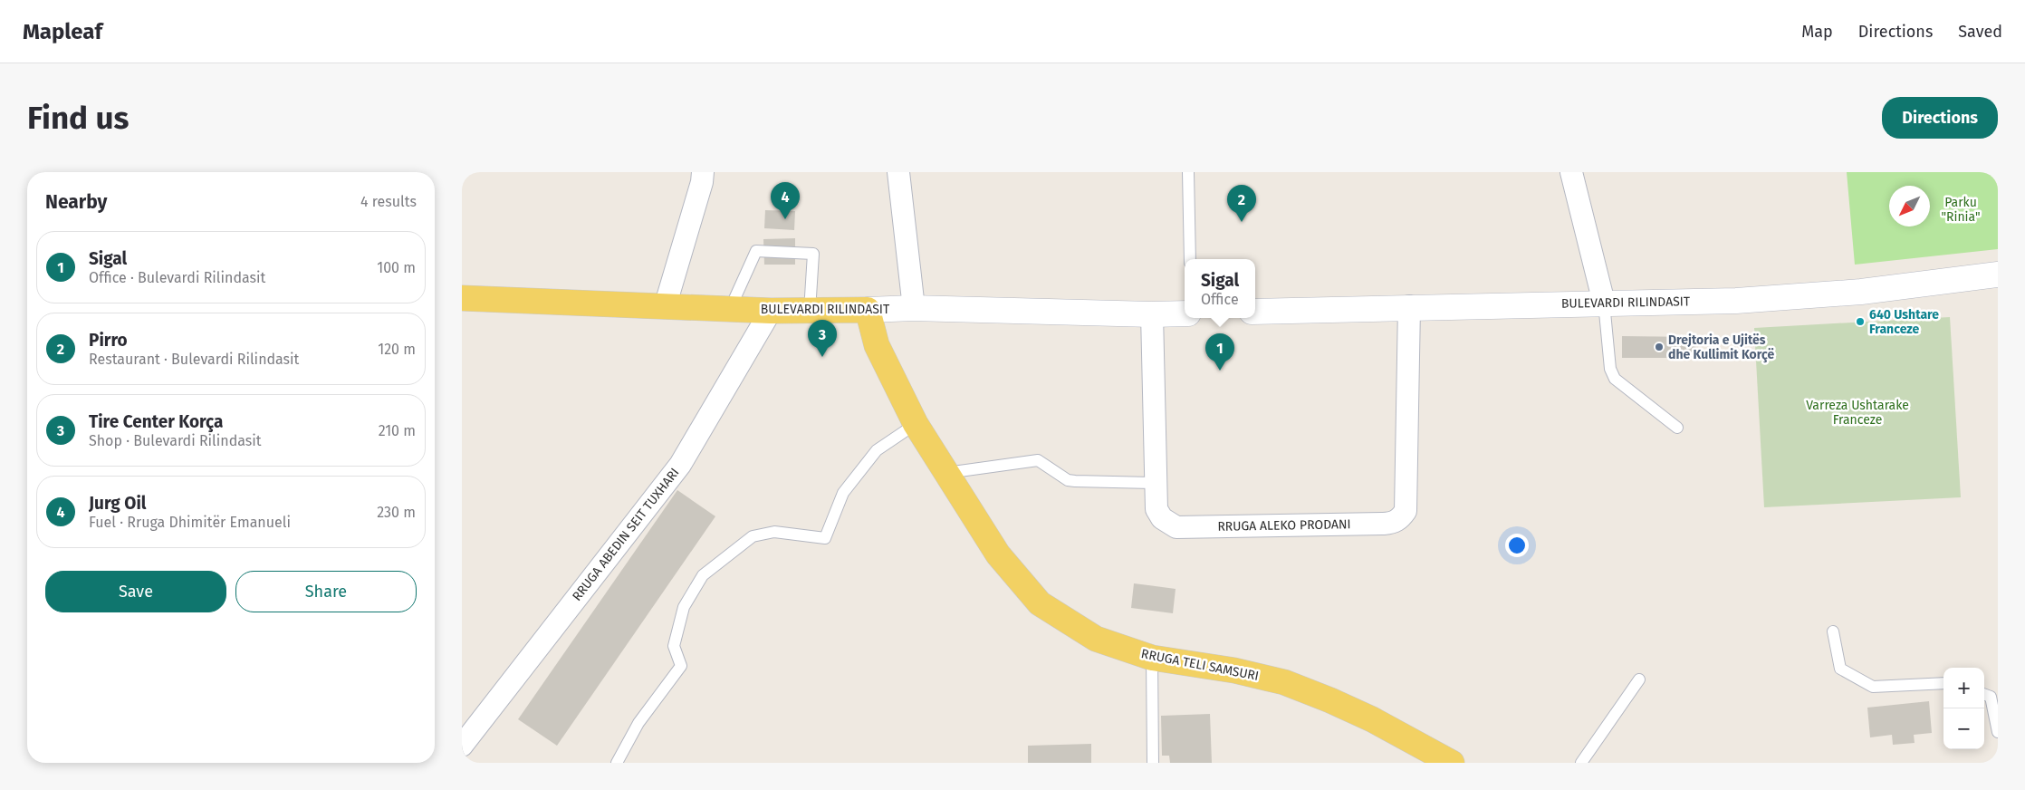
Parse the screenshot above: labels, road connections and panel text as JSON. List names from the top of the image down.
{
  "streets": {
    "main road": ["BULEVARDI RILINDASIT", "RRUGA TELI SAMSURI"],
    "street": ["RRUGA ALEKO PRODANI", "RRUGA ABEDIN SEIT TUXHARI"]
  },
  "crossings": [
    ["BULEVARDI RILINDASIT", "RRUGA ALEKO PRODANI"],
    ["BULEVARDI RILINDASIT", "RRUGA ABEDIN SEIT TUXHARI"],
    ["BULEVARDI RILINDASIT", "RRUGA TELI SAMSURI"]
  ],
  "parks": ["Parku \"Rinia\"", "Varreza Ushtarake Franceze"],
  "places": ["640 Ushtare Franceze", "Drejtoria e Ujitës dhe Kullimit Korçë"],
  "north": "bottom left",
  "page": {
    "header": "Mapleaf",
    "nav": ["Map", "Directions", "Saved"],
    "buttons": [
      "Directions",
      ["Save", "Share"]
    ],
    "title": "Find us",
    "heading": ["Nearby", "4 results"],
    "pins": [
      "4",
      "2",
      "3",
      "1"
    ],
    "list": [
      {
        "mark": "1",
        "name": "Sigal",
        "note": "Office · Bulevardi Rilindasit",
        "value": "100 m"
      },
      {
        "mark": "2",
        "name": "Pirro",
        "note": "Restaurant · Bulevardi Rilindasit",
        "value": "120 m"
      },
      {
        "mark": "3",
        "name": "Tire Center Korça",
        "note": "Shop · Bulevardi Rilindasit",
        "value": "210 m"
      },
      {
        "mark": "4",
        "name": "Jurg Oil",
        "note": "Fuel · Rruga Dhimitër Emanueli",
        "value": "230 m"
      }
    ],
    "popup": ["Sigal", "Office"],
    "map_buttons": ["+", "−"]
  }
}
